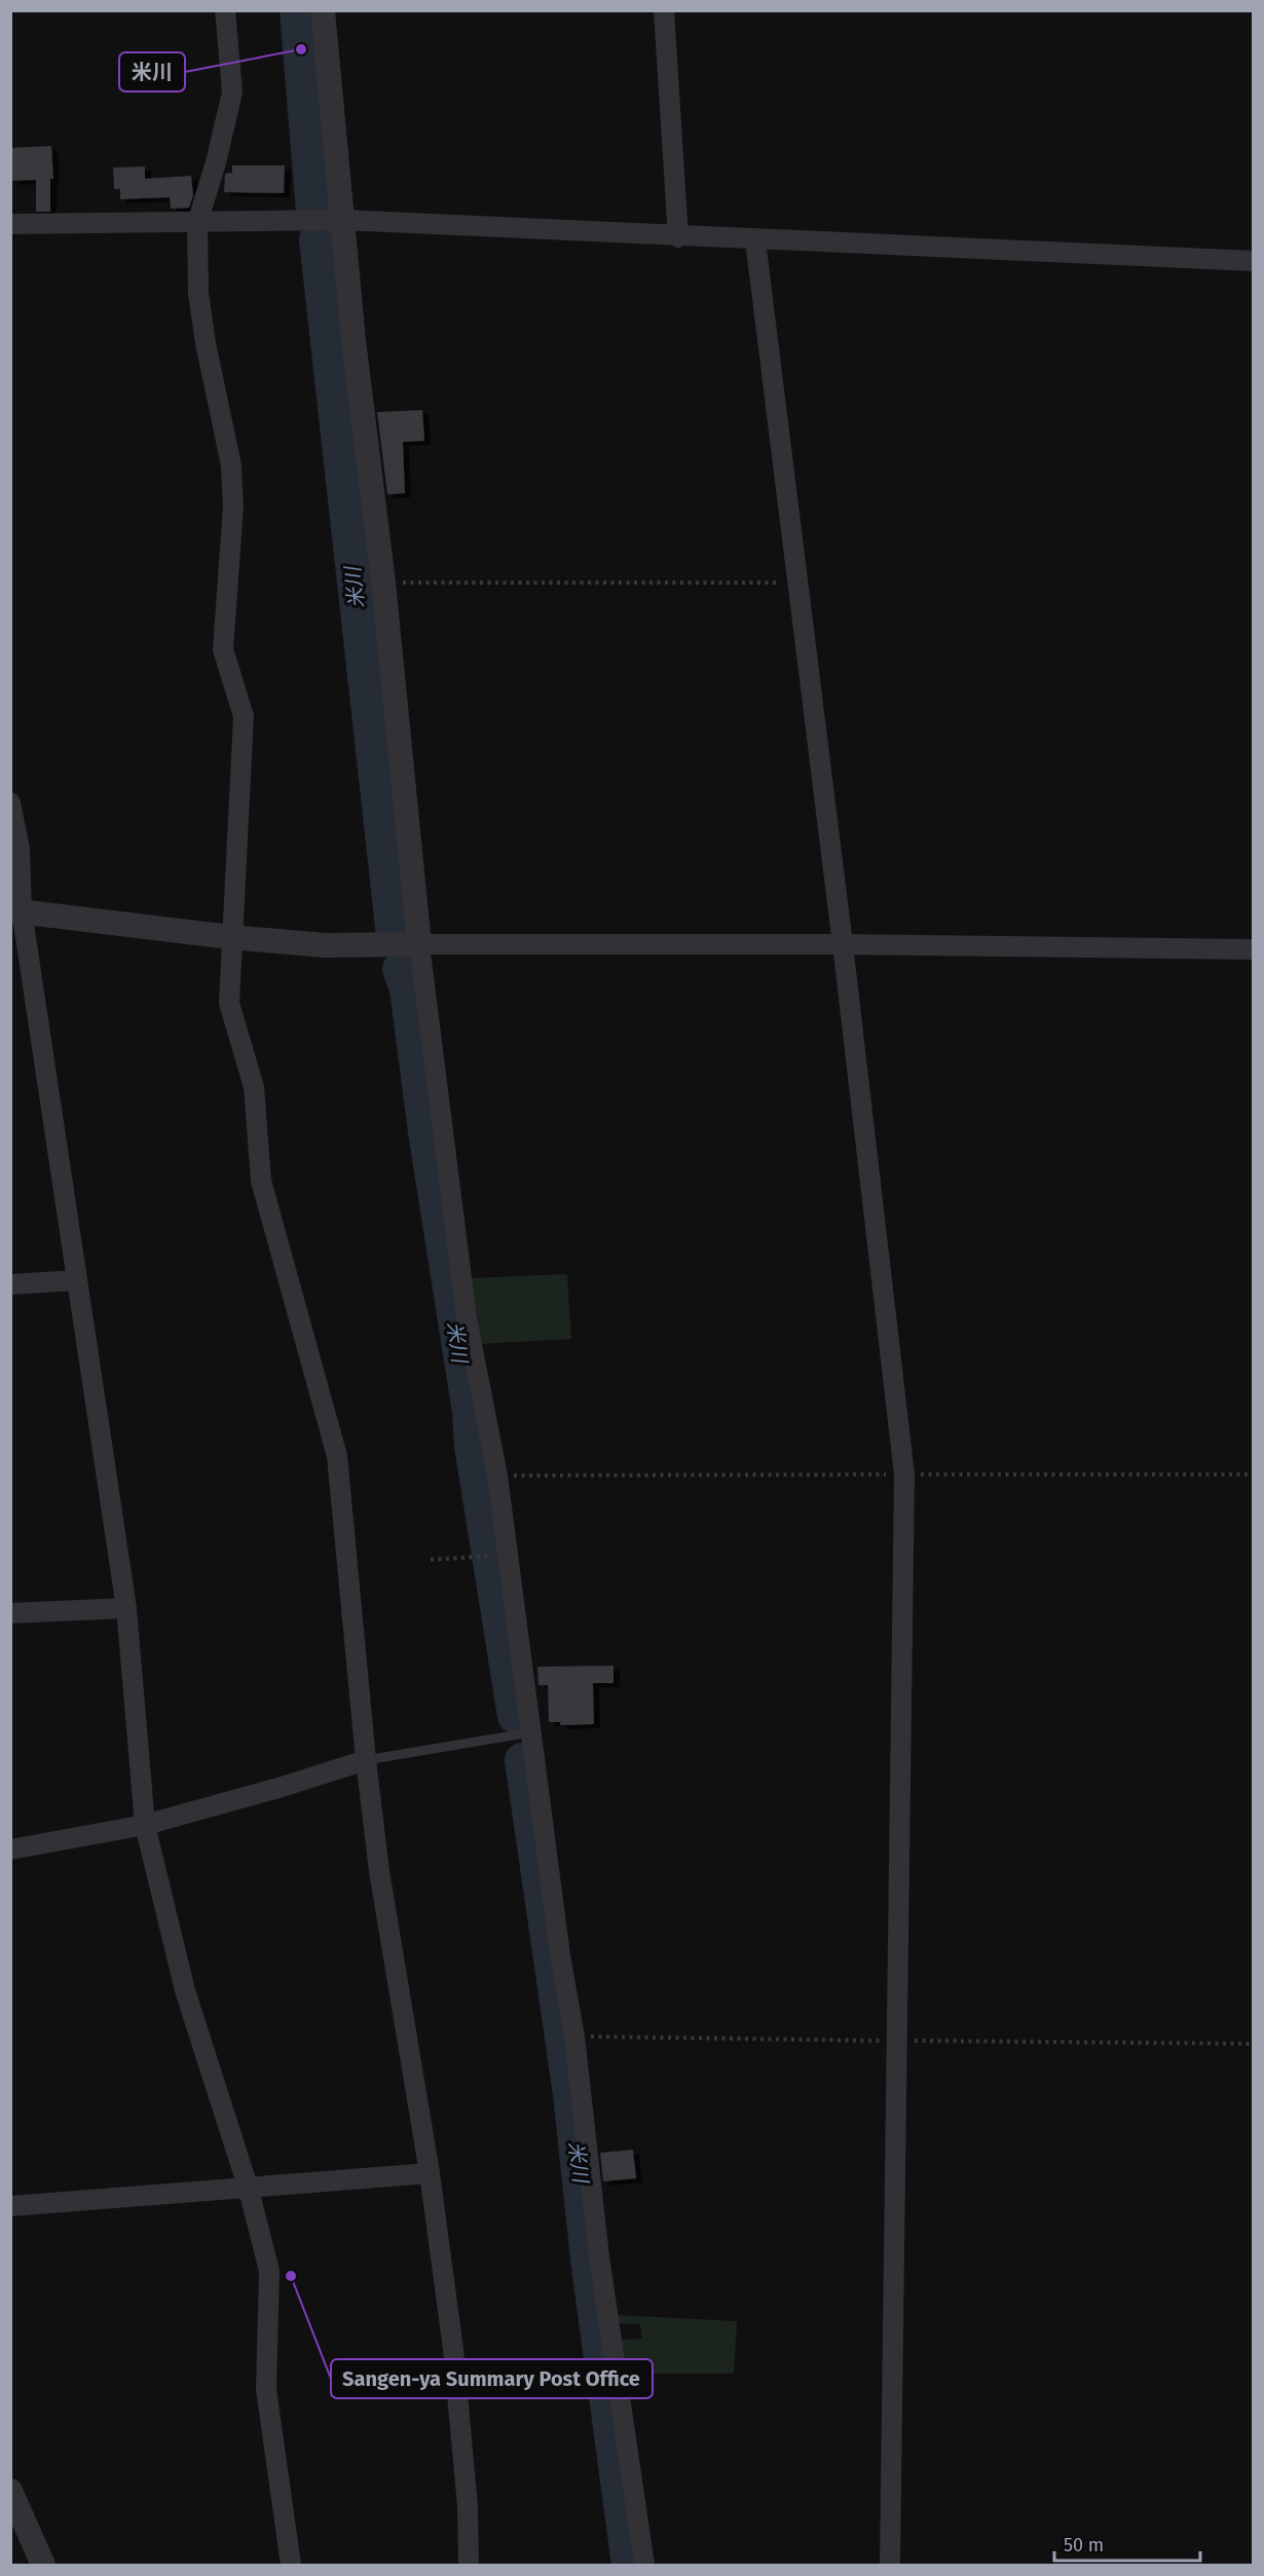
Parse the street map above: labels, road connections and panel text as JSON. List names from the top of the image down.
{
  "water": ["米川"],
  "places": ["米川", "Sangen-ya Summary Post Office"],
  "scale_bar": "50 m"
}
